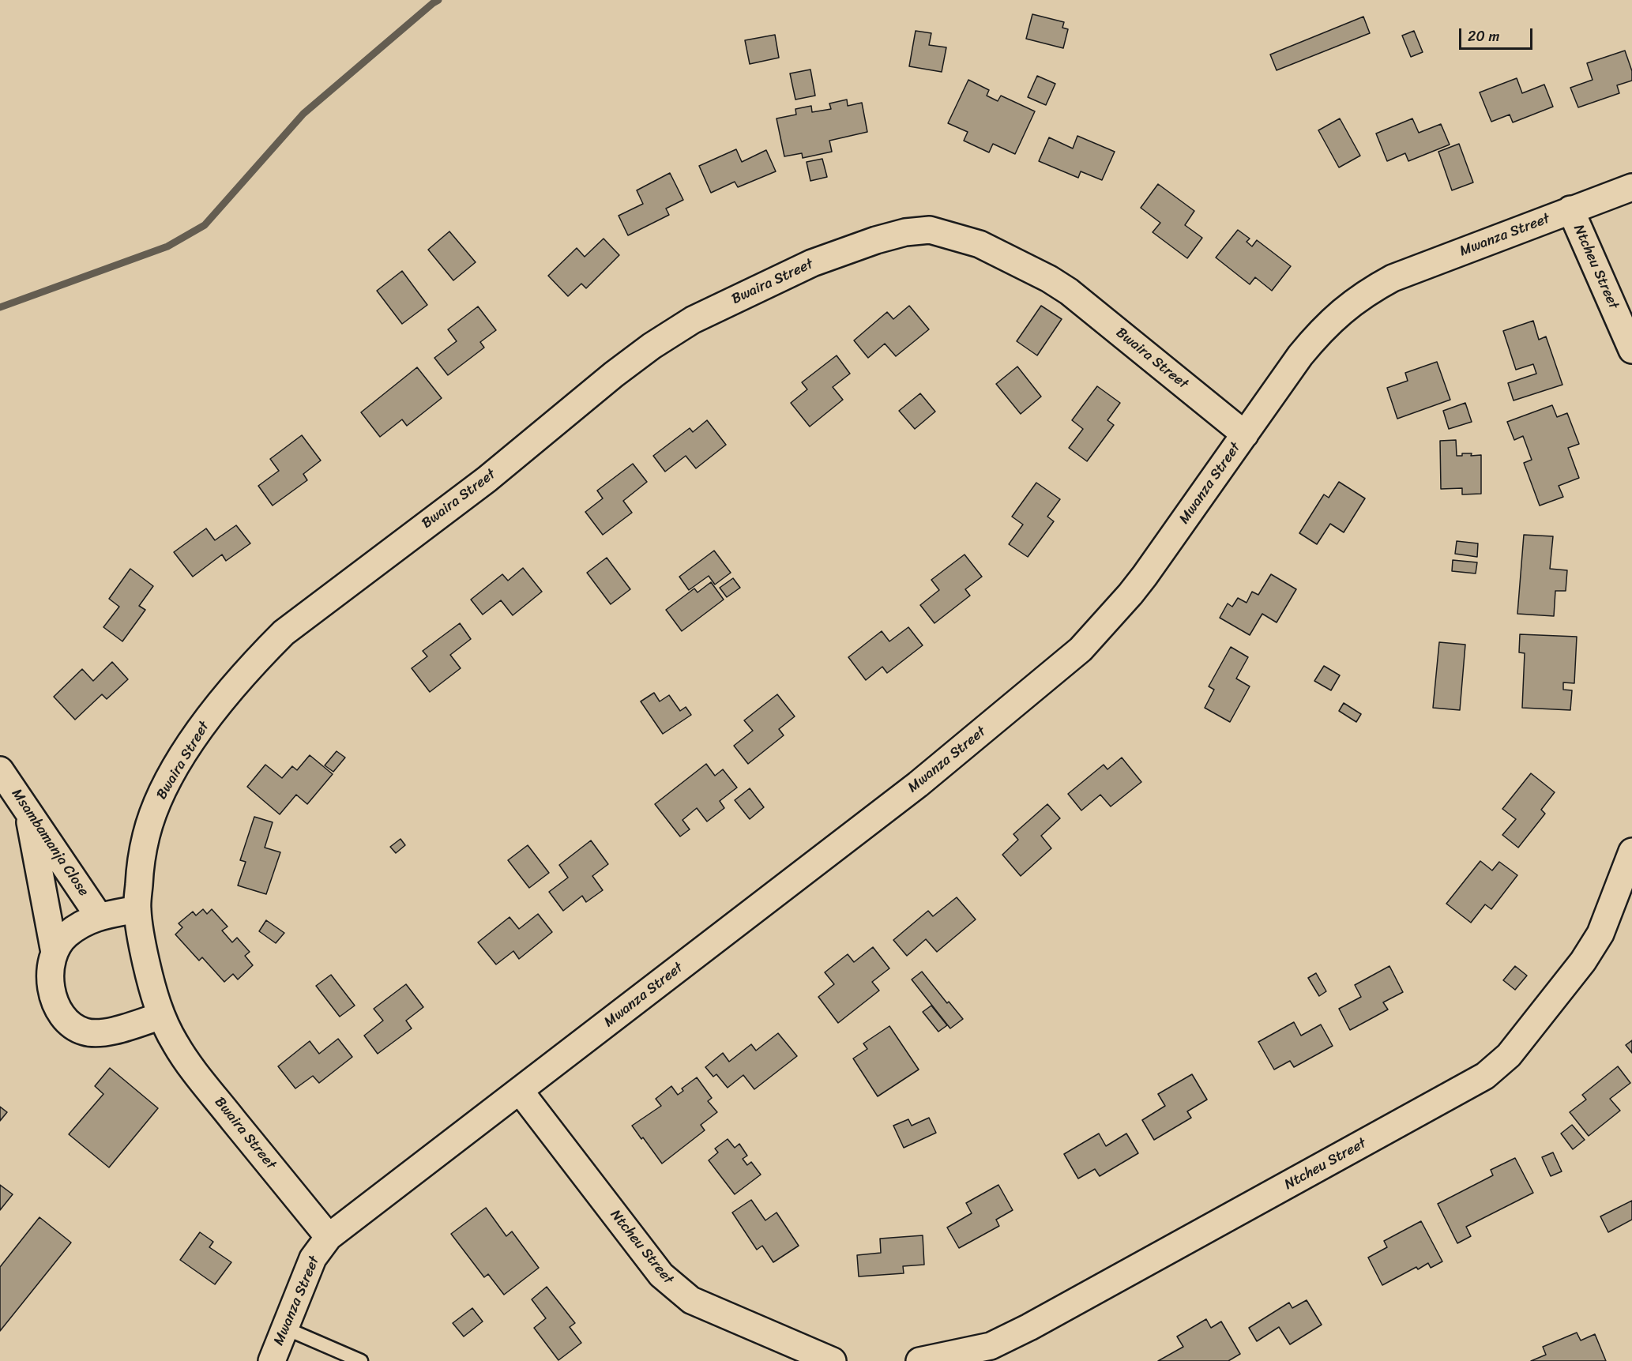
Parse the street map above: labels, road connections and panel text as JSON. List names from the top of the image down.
{
  "streets": {
    "street": [
      "Mwanza Street",
      "Ntcheu Street",
      "Bwaira Street",
      "Msambamanja Close"
    ]
  },
  "crossings": [
    ["Mwanza Street", "Ntcheu Street"],
    ["Mwanza Street", "Bwaira Street"]
  ],
  "scale_bar": "20 m"
}
